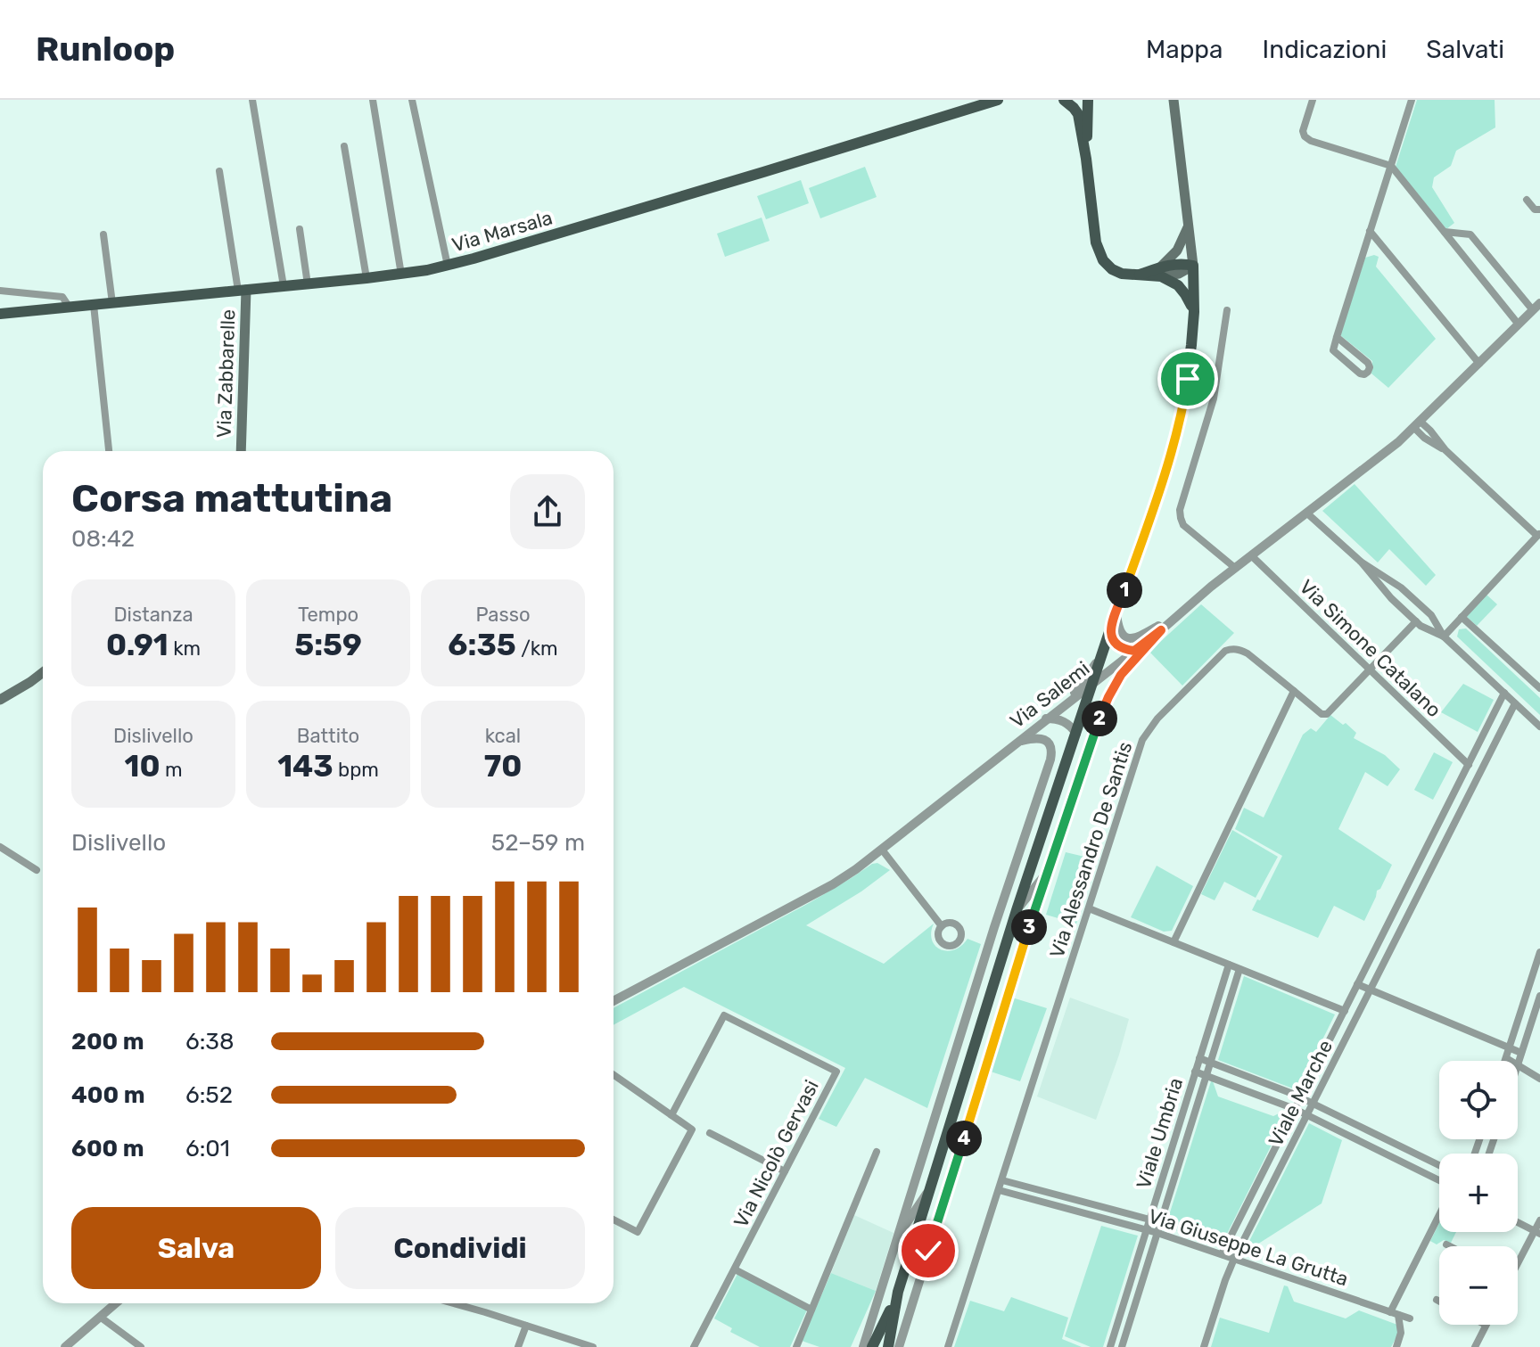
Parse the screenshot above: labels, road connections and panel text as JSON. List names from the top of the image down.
{
  "streets": {
    "main road": ["Via Marsala", "Via Zabbarelle"],
    "street": [
      "Via Simone Catalano",
      "Via Salemi",
      "Via Alessandro De Santis",
      "Viale Marche",
      "Viale Umbria",
      "Via Nicolò Gervasi",
      "Via Giuseppe La Grutta"
    ]
  },
  "crossings": [
    ["Via Marsala", "Via Zabbarelle"],
    ["Via Simone Catalano", "Via Salemi"],
    ["Via Simone Catalano", "Viale Marche"],
    ["Via Alessandro De Santis", "Via Giuseppe La Grutta"],
    ["Viale Marche", "Via Giuseppe La Grutta"],
    ["Viale Umbria", "Via Giuseppe La Grutta"]
  ],
  "page": {
    "header": "Runloop",
    "nav": ["Mappa", "Indicazioni", "Salvati"],
    "heading": ["Corsa mattutina", "08:42"],
    "pins": [
      "1",
      "2",
      "3",
      "4"
    ],
    "stats": [
      ["Distanza", "0.91 km"],
      ["Tempo", "5:59"],
      ["Passo", "6:35 /km"],
      ["Dislivello", "10 m"],
      ["Battito", "143 bpm"],
      ["kcal", "70"]
    ],
    "chart": ["Dislivello", "52–59 m"],
    "list": [
      {
        "name": "200 m",
        "note": "6:38"
      },
      {
        "name": "400 m",
        "note": "6:52"
      },
      {
        "name": "600 m",
        "note": "6:01"
      }
    ],
    "map_buttons": ["+", "−"],
    "buttons": ["Salva", "Condividi"]
  }
}
